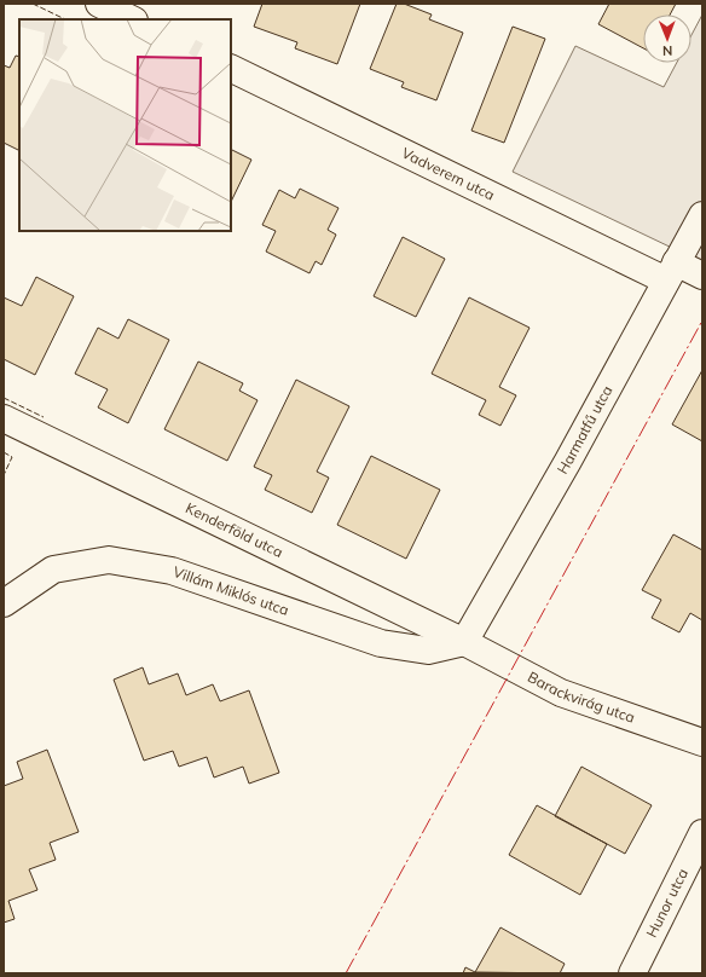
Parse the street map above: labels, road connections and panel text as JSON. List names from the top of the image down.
{
  "streets": {
    "street": [
      "Vadverem utca",
      "Harmatfű utca",
      "Kenderföld utca",
      "Villám Miklós utca",
      "Barackvirág utca",
      "Hunor utca"
    ]
  },
  "crossings": [
    ["Vadverem utca", "Harmatfű utca"],
    ["Harmatfű utca", "Kenderföld utca"],
    ["Harmatfű utca", "Villám Miklós utca"],
    ["Harmatfű utca", "Barackvirág utca"],
    ["Kenderföld utca", "Villám Miklós utca"],
    ["Kenderföld utca", "Barackvirág utca"],
    ["Villám Miklós utca", "Barackvirág utca"]
  ],
  "north": "bottom"
}
